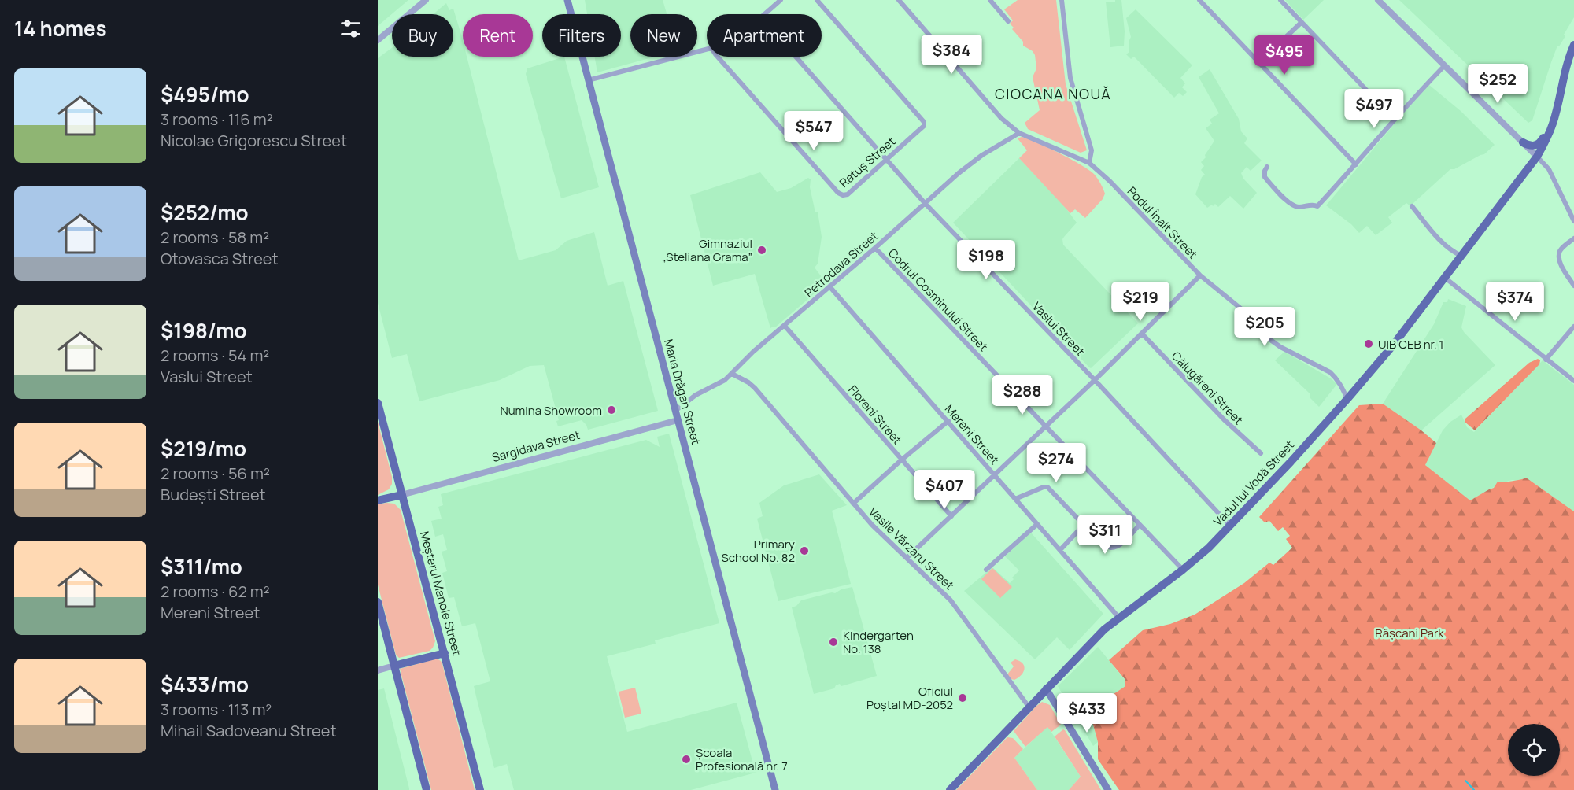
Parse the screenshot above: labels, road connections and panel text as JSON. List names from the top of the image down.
{
  "streets": {
    "main road": ["Maria Drăgan Street", "Vadul lui Vodă Street", "Meșterul Manole Street"],
    "street": [
      "Ratuș Street",
      "Podul Înalt Street",
      "Petrodava Street",
      "Codrul Cosminului Street",
      "Vaslui Street",
      "Călugăreni Street",
      "Floreni Street",
      "Mereni Street",
      "Sargidava Street",
      "Vasile Vărzaru Street"
    ]
  },
  "crossings": [
    ["Ratuș Street", "Vaslui Street"],
    ["Podul Înalt Street", "Petrodava Street"],
    ["Podul Înalt Street", "Vadul lui Vodă Street"],
    ["Petrodava Street", "Codrul Cosminului Street"],
    ["Petrodava Street", "Vaslui Street"],
    ["Petrodava Street", "Maria Drăgan Street"],
    ["Petrodava Street", "Floreni Street"],
    ["Petrodava Street", "Mereni Street"],
    ["Petrodava Street", "Vasile Vărzaru Street"],
    ["Codrul Cosminului Street", "Vadul lui Vodă Street"],
    ["Vaslui Street", "Vadul lui Vodă Street"],
    ["Maria Drăgan Street", "Sargidava Street"],
    ["Mereni Street", "Vadul lui Vodă Street"],
    ["Sargidava Street", "Meșterul Manole Street"],
    ["Vadul lui Vodă Street", "Vasile Vărzaru Street"]
  ],
  "districts": ["CIOCANA NOUĂ"],
  "parks": ["Râșcani Park"],
  "places": [
    "Gimnaziul „Steliana Grama”",
    "UIB CEB nr. 1",
    "Numina Showroom",
    "Primary School No. 82",
    "Kindergarten No. 138",
    "Oficiul Poștal MD-2052",
    "Școala Profesională nr. 7"
  ],
  "page": {
    "heading": "14 homes",
    "chip": [
      "Buy",
      "Rent",
      "Filters",
      "New",
      "Apartment"
    ],
    "price": [
      "$384",
      "$495",
      "$252",
      "$497",
      "$547",
      "$198",
      "$219",
      "$374",
      "$205",
      "$288",
      "$274",
      "$407",
      "$311",
      "$433"
    ],
    "list": [
      {
        "name": "$495/mo",
        "note": "3 rooms · 116 m² · Nicolae Grigorescu Street"
      },
      {
        "name": "$252/mo",
        "note": "2 rooms · 58 m² · Otovasca Street"
      },
      {
        "name": "$198/mo",
        "note": "2 rooms · 54 m² · Vaslui Street"
      },
      {
        "name": "$219/mo",
        "note": "2 rooms · 56 m² · Budești Street"
      },
      {
        "name": "$311/mo",
        "note": "2 rooms · 62 m² · Mereni Street"
      },
      {
        "name": "$433/mo",
        "note": "3 rooms · 113 m² · Mihail Sadoveanu Street"
      }
    ]
  }
}
